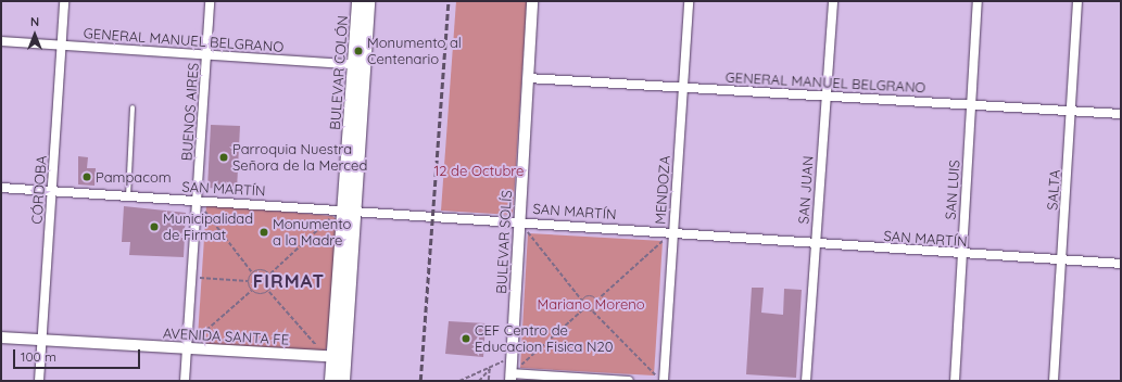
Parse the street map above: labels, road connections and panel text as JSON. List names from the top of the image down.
{
  "streets": {
    "main road": ["BULEVAR COLÓN"],
    "street": [
      "GENERAL MANUEL BELGRANO",
      "BUENOS AIRES",
      "SAN MARTÍN",
      "CÓRDOBA",
      "MENDOZA",
      "SAN JUAN",
      "SAN LUIS",
      "SALTA",
      "BULEVAR SOLÍS",
      "AVENIDA SANTA FE"
    ]
  },
  "crossings": [
    ["GENERAL MANUEL BELGRANO", "BULEVAR COLÓN"],
    ["GENERAL MANUEL BELGRANO", "BUENOS AIRES"],
    ["GENERAL MANUEL BELGRANO", "CÓRDOBA"],
    ["GENERAL MANUEL BELGRANO", "MENDOZA"],
    ["GENERAL MANUEL BELGRANO", "SAN JUAN"],
    ["GENERAL MANUEL BELGRANO", "SAN LUIS"],
    ["GENERAL MANUEL BELGRANO", "SALTA"],
    ["GENERAL MANUEL BELGRANO", "BULEVAR SOLÍS"],
    ["BULEVAR COLÓN", "SAN MARTÍN"],
    ["BULEVAR COLÓN", "AVENIDA SANTA FE"],
    ["BUENOS AIRES", "SAN MARTÍN"],
    ["BUENOS AIRES", "AVENIDA SANTA FE"],
    ["SAN MARTÍN", "CÓRDOBA"],
    ["SAN MARTÍN", "MENDOZA"],
    ["SAN MARTÍN", "SAN JUAN"],
    ["SAN MARTÍN", "SAN LUIS"],
    ["SAN MARTÍN", "SALTA"],
    ["SAN MARTÍN", "BULEVAR SOLÍS"],
    ["CÓRDOBA", "AVENIDA SANTA FE"]
  ],
  "districts": ["FIRMAT"],
  "parks": ["12 de Octubre", "Mariano Moreno"],
  "places": [
    "Monumento al Centenario",
    "Parroquia Nuestra Señora de la Merced",
    "Pampacom",
    "Municipalidad de Firmat",
    "Monumento a la Madre",
    "CEF Centro de Educacion Fisica N20"
  ],
  "scale_bar": "100 m",
  "north": "top"
}
